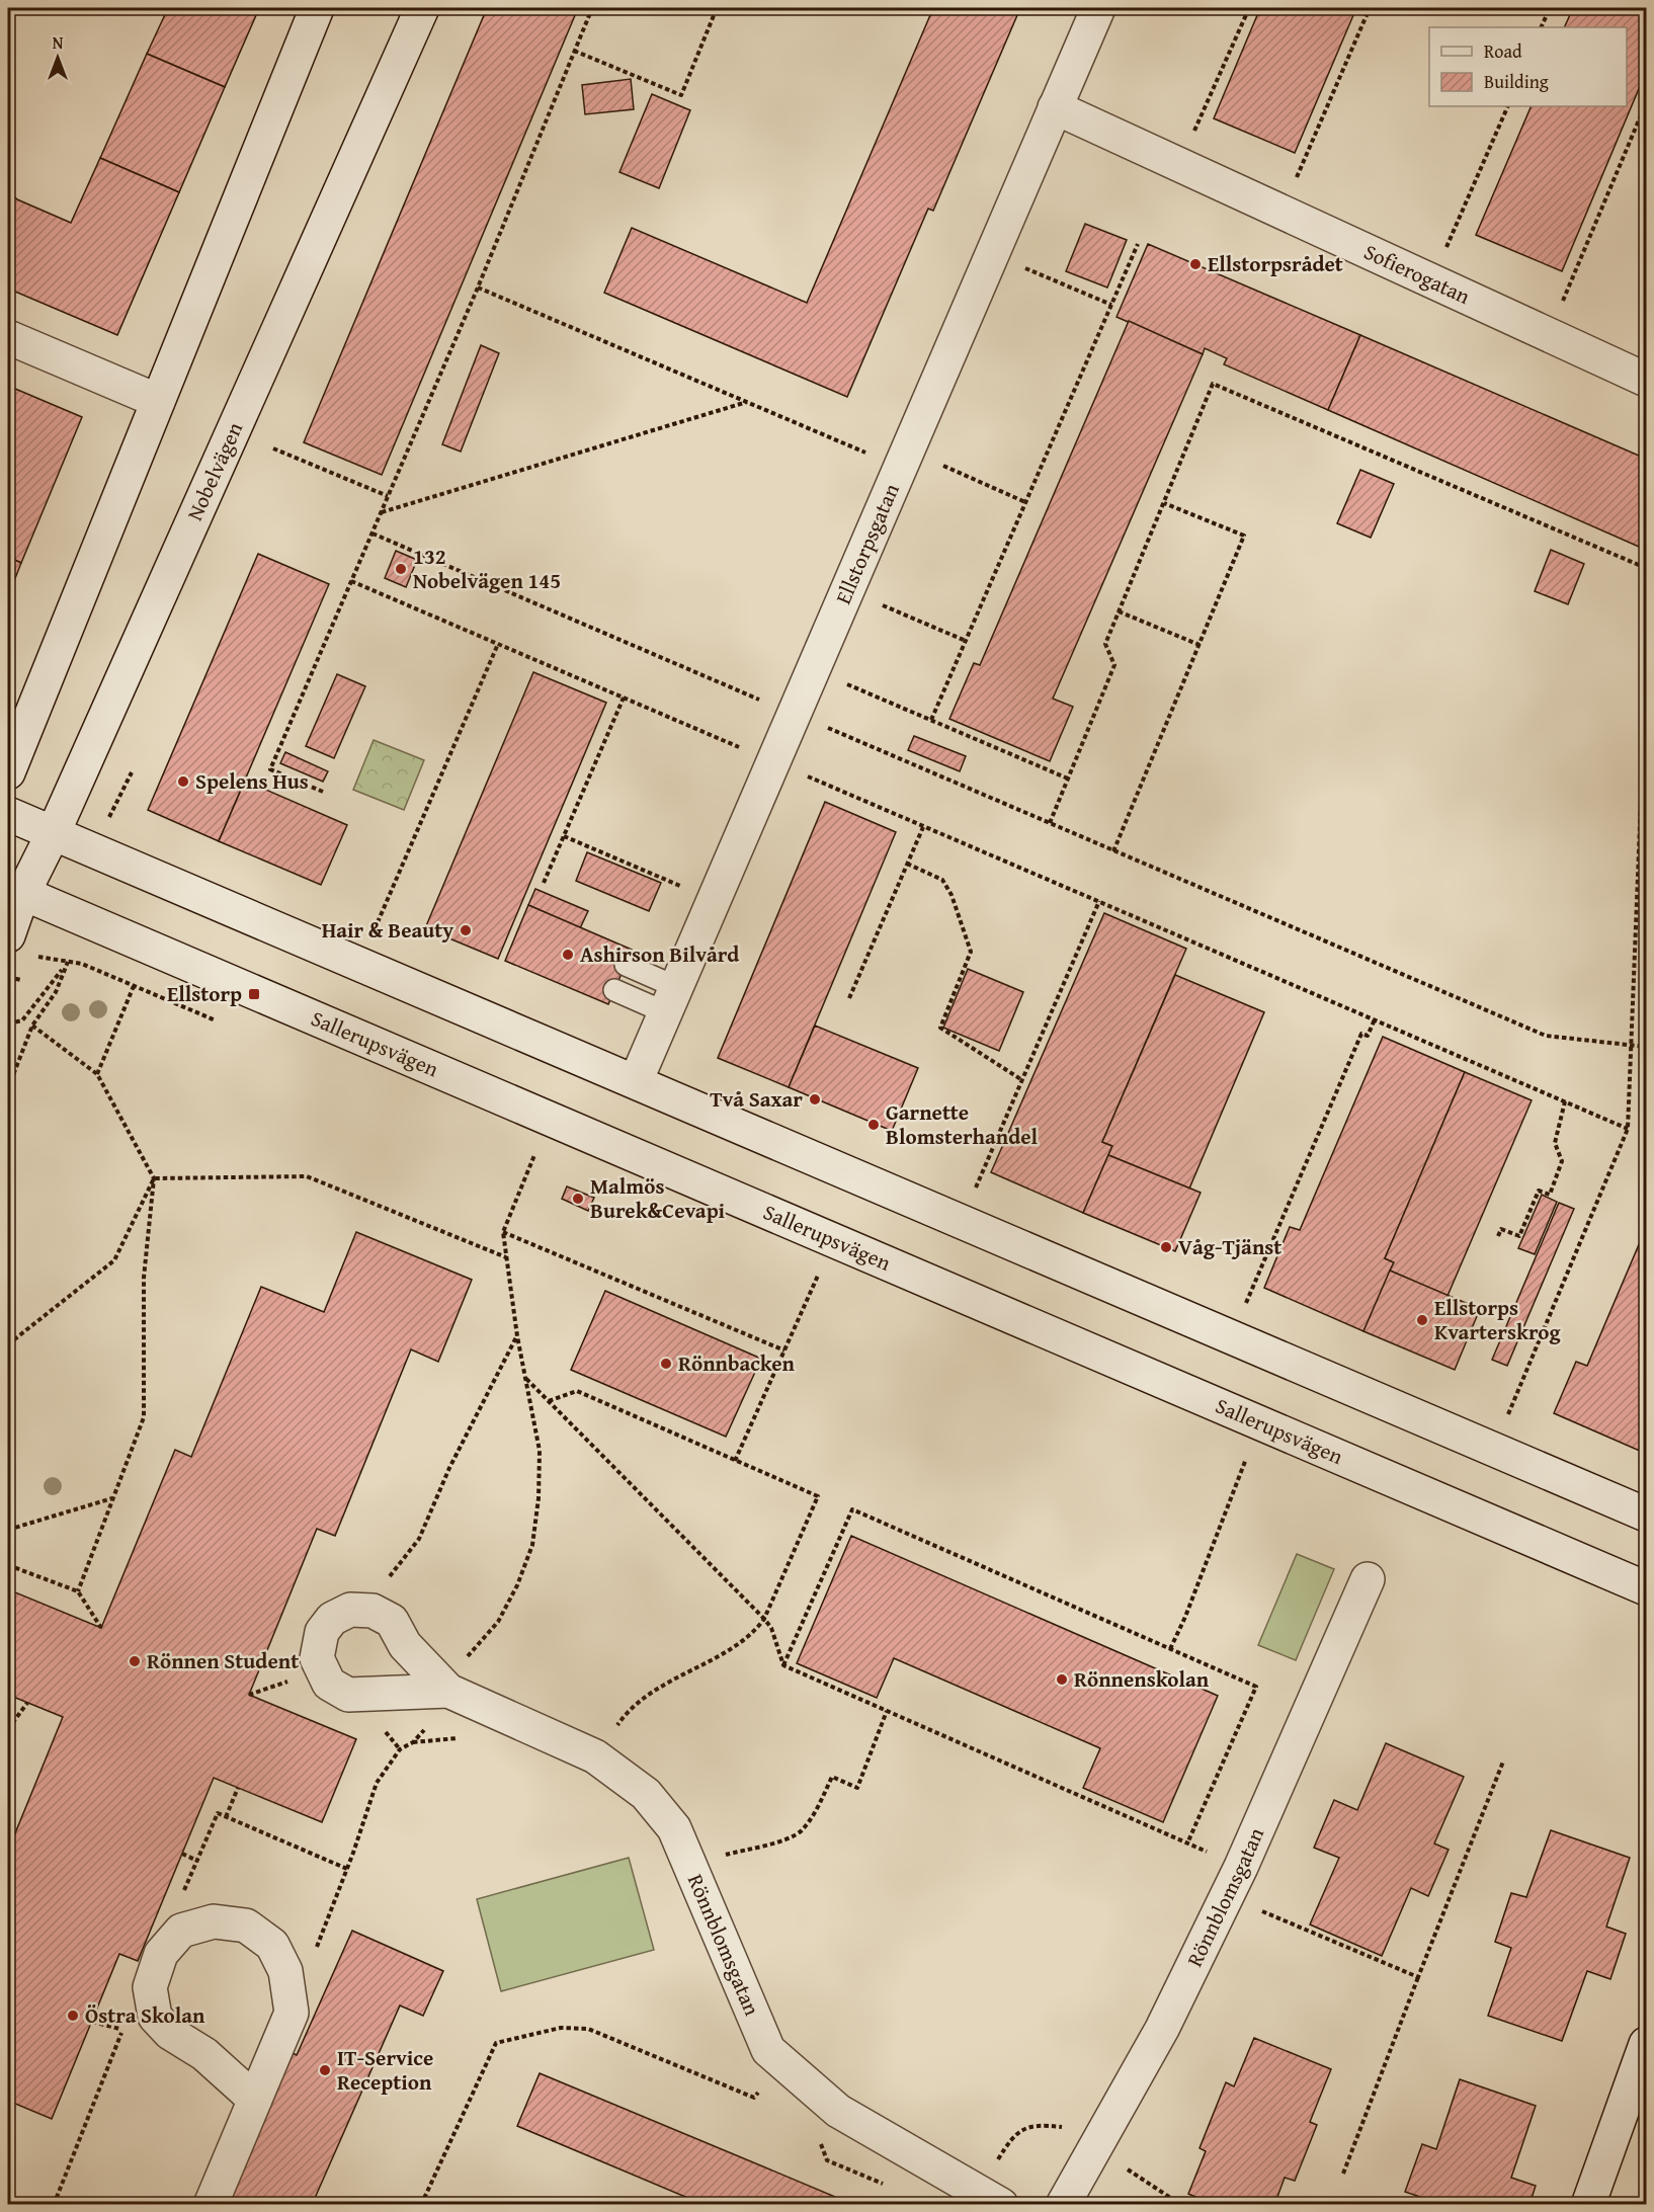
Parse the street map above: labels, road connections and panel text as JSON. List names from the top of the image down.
{
  "streets": {
    "main road": [
      "Sofierogatan",
      "Nobelvägen",
      "Ellstorpsgatan",
      "Sallerupsvägen",
      "Rönnblomsgatan"
    ]
  },
  "crossings": [
    ["Sofierogatan", "Ellstorpsgatan"],
    ["Nobelvägen", "Sallerupsvägen"]
  ],
  "places": {
    "other": [
      "Ellstorpsrådet",
      "132 Nobelvägen 145",
      "Spelens Hus",
      "Hair & Beauty",
      "Ashirson Bilvård",
      "Två Saxar",
      "Garnette Blomsterhandel",
      "Malmös Burek&Cevapi",
      "Våg-Tjänst",
      "Ellstorps Kvarterskrog",
      "Rönnbacken",
      "Rönnen Student",
      "Rönnenskolan",
      "Östra Skolan",
      "IT-Service Reception"
    ],
    "transit": ["Ellstorp"]
  },
  "legend": ["Road", "Building"],
  "north": "top"
}
